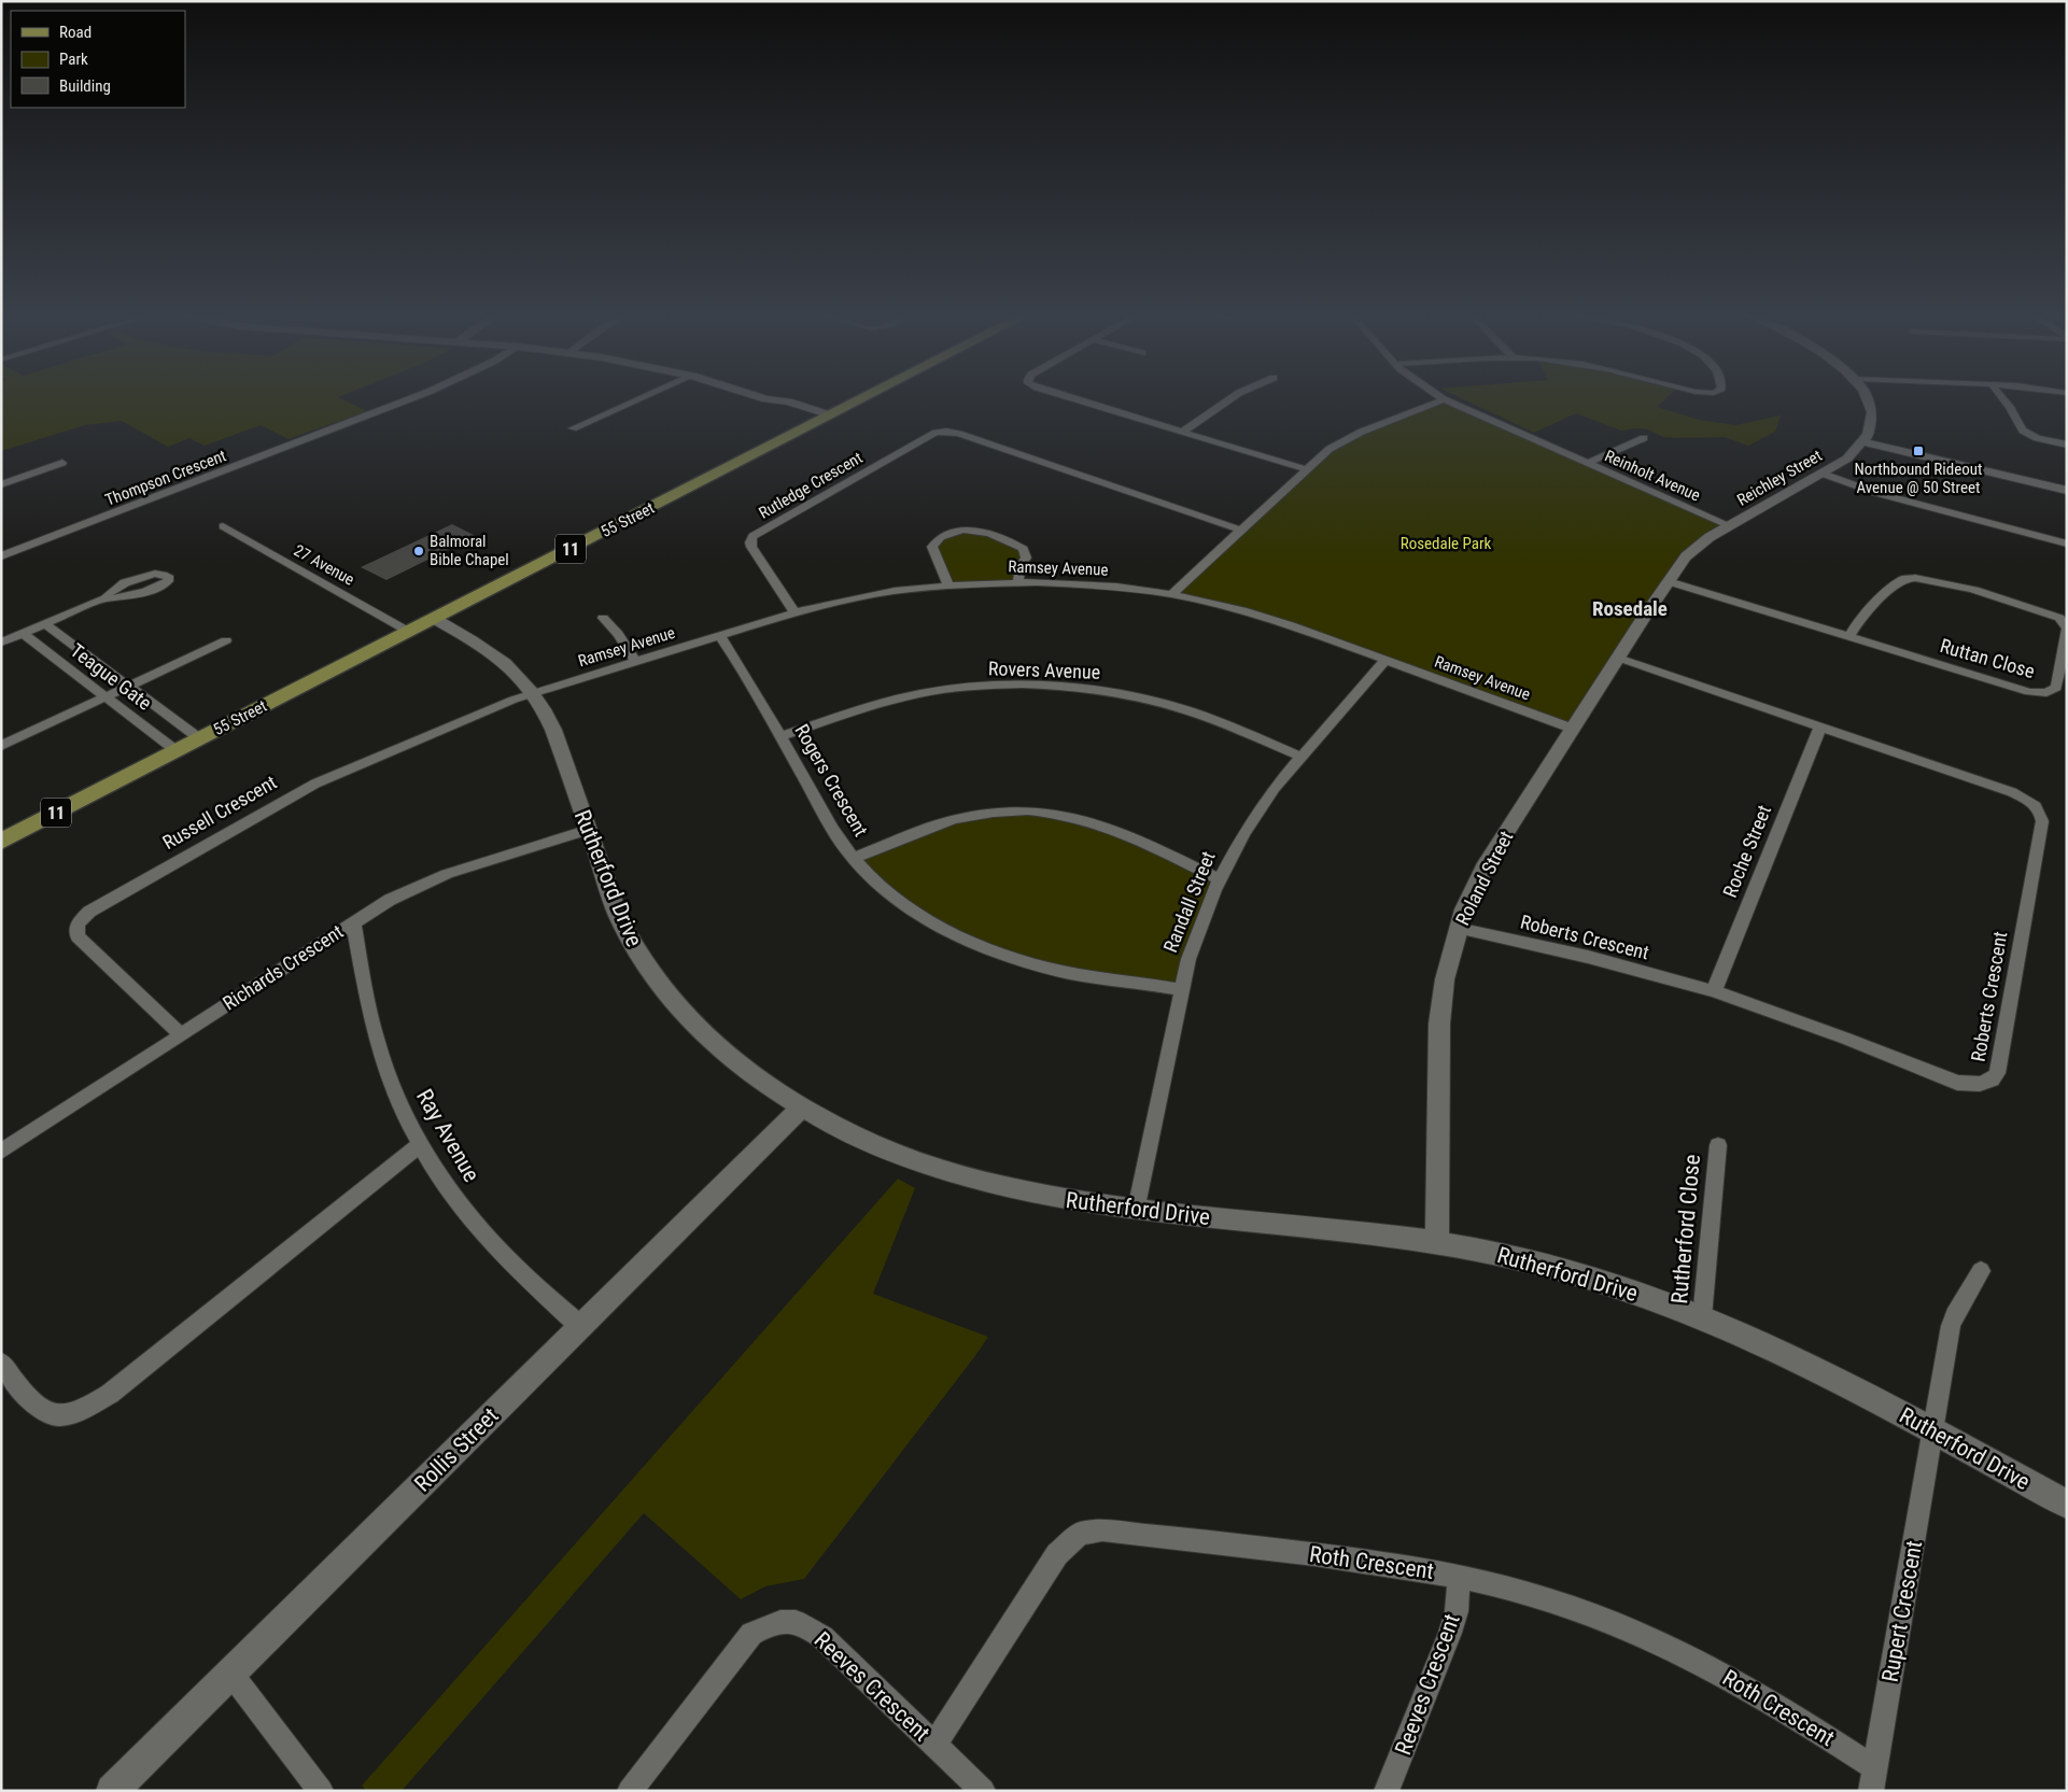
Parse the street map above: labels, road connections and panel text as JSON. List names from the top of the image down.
{
  "streets": {
    "main road": ["55 Street", "11"],
    "street": [
      "Reinholt Avenue",
      "Thompson Crescent",
      "Reichley Street",
      "Rutledge Crescent",
      "27 Avenue",
      "Ramsey Avenue",
      "Ruttan Close",
      "Rovers Avenue",
      "Teague Gate",
      "Rogers Crescent",
      "Russell Crescent",
      "Roche Street",
      "Rutherford Drive",
      "Roland Street",
      "Randall Street",
      "Roberts Crescent",
      "Richards Crescent",
      "Ray Avenue",
      "Rutherford Close",
      "Rollis Street",
      "Roth Crescent",
      "Rupert Crescent",
      "Reeves Crescent"
    ]
  },
  "crossings": [
    ["Reinholt Avenue", "Reichley Street"],
    ["Reichley Street", "Ruttan Close"],
    ["Reichley Street", "Roland Street"],
    ["Rutledge Crescent", "Ramsey Avenue"],
    ["55 Street", "27 Avenue"],
    ["55 Street", "Teague Gate"],
    ["55 Street", "Rutherford Drive"],
    ["Ramsey Avenue", "Rogers Crescent"],
    ["Ramsey Avenue", "Russell Crescent"],
    ["Ramsey Avenue", "Rutherford Drive"],
    ["Ramsey Avenue", "Roland Street"],
    ["Ramsey Avenue", "Randall Street"],
    ["Rovers Avenue", "Rogers Crescent"],
    ["Rovers Avenue", "Randall Street"],
    ["Rogers Crescent", "Randall Street"],
    ["Russell Crescent", "Rutherford Drive"],
    ["Russell Crescent", "Richards Crescent"],
    ["Roche Street", "Roberts Crescent"],
    ["Rutherford Drive", "Roland Street"],
    ["Rutherford Drive", "Randall Street"],
    ["Rutherford Drive", "Richards Crescent"],
    ["Rutherford Drive", "Rutherford Close"],
    ["Rutherford Drive", "Rollis Street"],
    ["Rutherford Drive", "Rupert Crescent"],
    ["Roland Street", "Roberts Crescent"],
    ["Richards Crescent", "Ray Avenue"],
    ["Ray Avenue", "Rollis Street"],
    ["Roth Crescent", "Rupert Crescent"],
    ["Roth Crescent", "Reeves Crescent"]
  ],
  "districts": ["Rosedale"],
  "parks": ["Rosedale Park"],
  "places": {
    "transit": ["Northbound Rideout Avenue @ 50 Street"],
    "other": ["Balmoral Bible Chapel"]
  },
  "legend": ["Road", "Park", "Building"]
}
